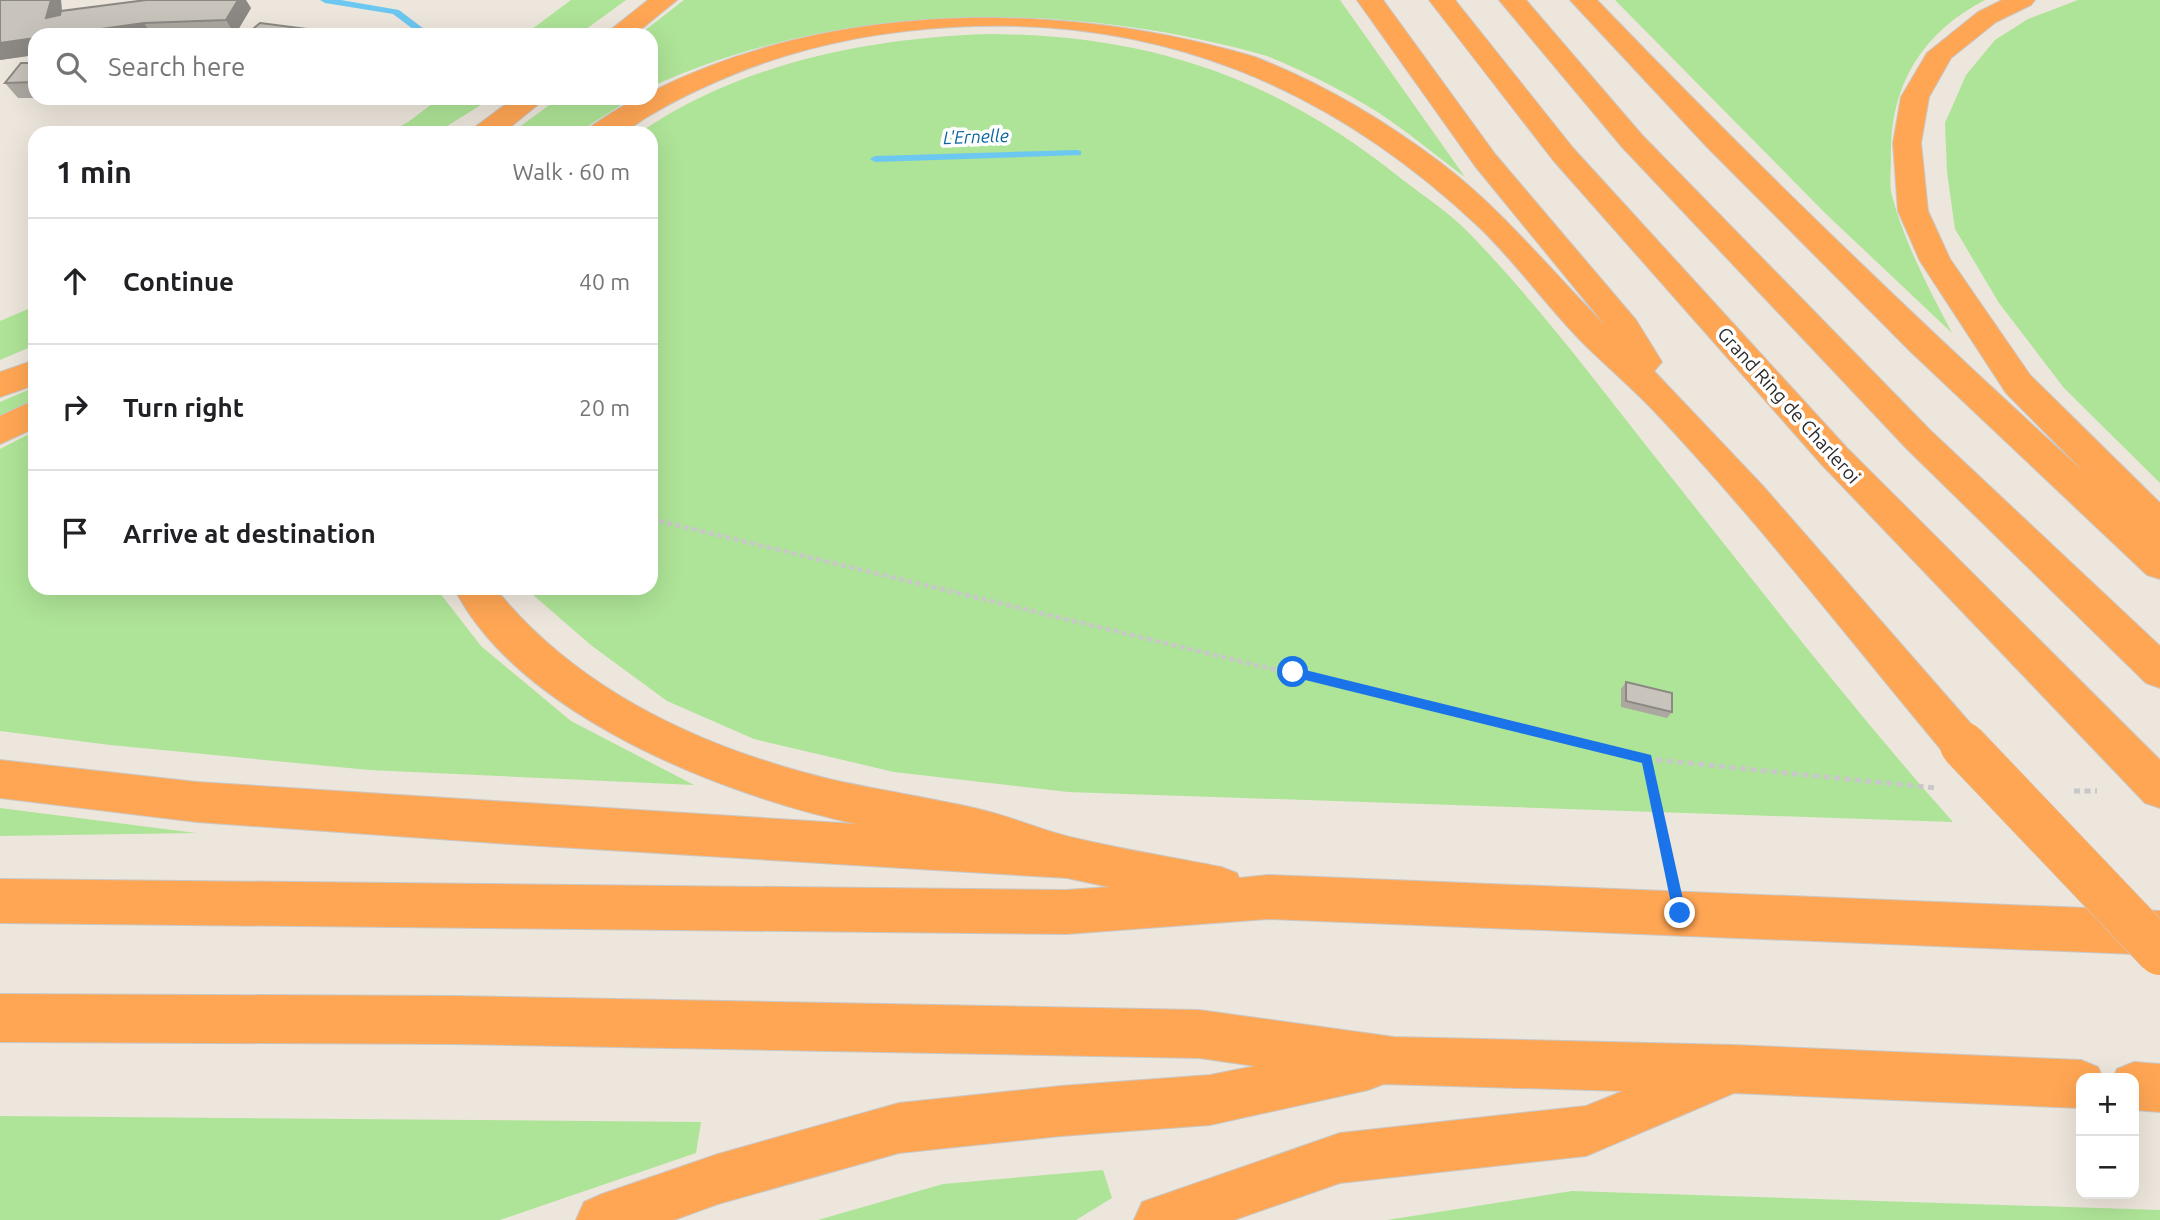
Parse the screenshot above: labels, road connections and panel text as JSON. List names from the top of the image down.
{
  "streets": {
    "highway": ["Grand Ring de Charleroi"]
  },
  "water": ["L'Ernelle"],
  "page": {
    "search": "Search here",
    "heading": ["1 min", "Walk · 60 m"],
    "list": [
      ["Continue", "40 m"],
      ["Turn right", "20 m"],
      "Arrive at destination"
    ],
    "map_buttons": ["+", "−"]
  }
}
